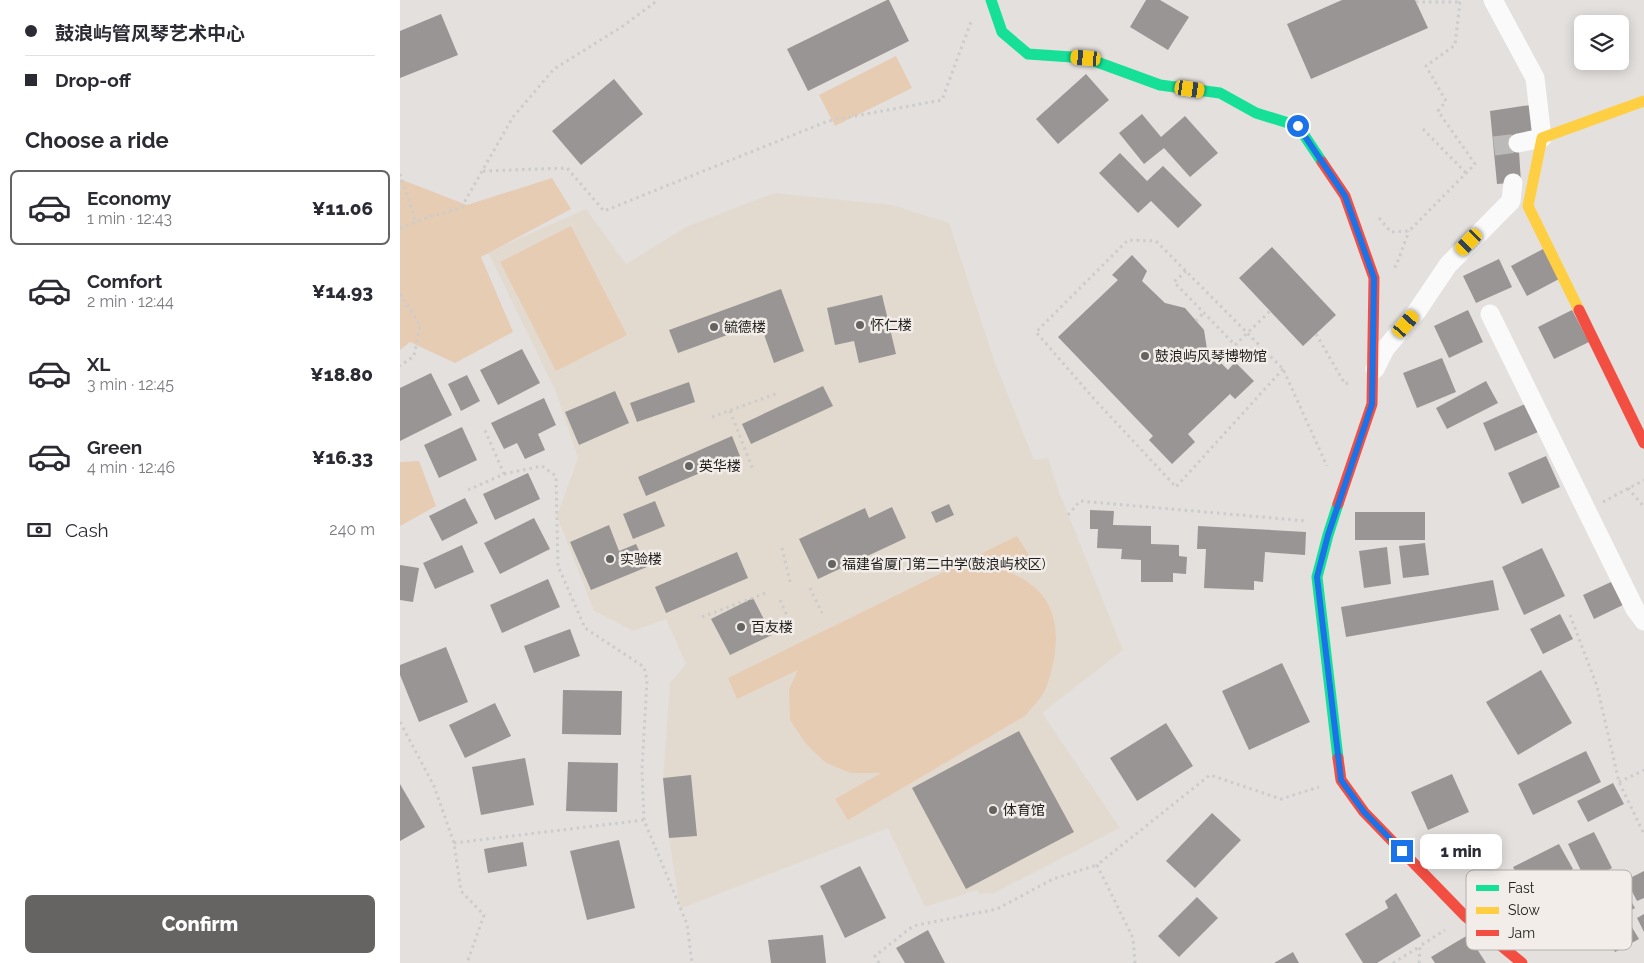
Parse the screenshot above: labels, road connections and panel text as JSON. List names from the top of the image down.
{
  "places": [
    "怀仁楼",
    "毓德楼",
    "鼓浪屿风琴博物馆",
    "英华楼",
    "实验楼",
    "福建省厦门第二中学(鼓浪屿校区)",
    "百友楼",
    "体育馆"
  ],
  "legend": ["Fast", "Slow", "Jam"],
  "page": {
    "banner": ["鼓浪屿管风琴艺术中心", "Drop-off"],
    "heading": "Choose a ride",
    "list": [
      {
        "name": "Economy",
        "note": "1 min · 12:43",
        "value": "¥11.06"
      },
      {
        "name": "Comfort",
        "note": "2 min · 12:44",
        "value": "¥14.93"
      },
      {
        "name": "XL",
        "note": "3 min · 12:45",
        "value": "¥18.80"
      },
      {
        "name": "Green",
        "note": "4 min · 12:46",
        "value": "¥16.33"
      }
    ],
    "pay": ["Cash", "240 m"],
    "bubble": "1 min",
    "buttons": "Confirm"
  }
}
